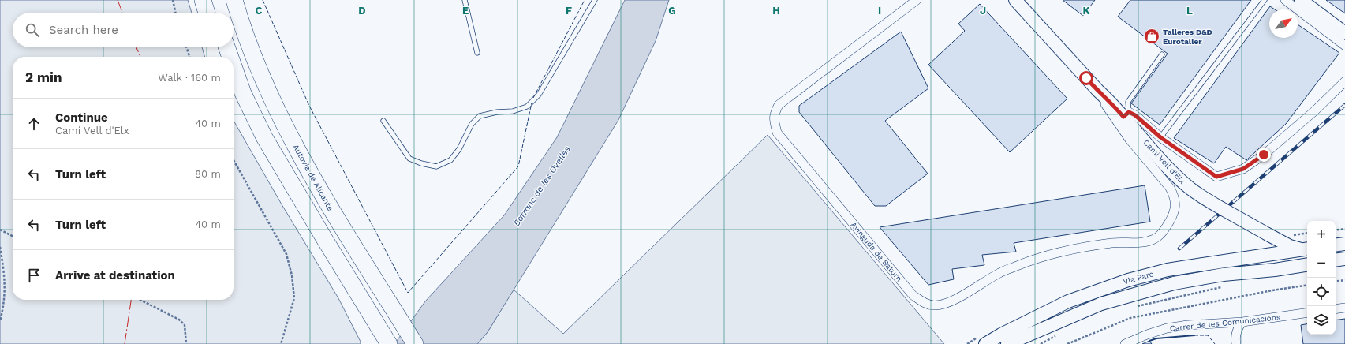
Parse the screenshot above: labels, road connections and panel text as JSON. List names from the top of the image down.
{
  "streets": {
    "highway": ["Autovía de Alicante"],
    "main road": ["Camí Vell d'Elx", "Via Parc"],
    "street": ["Avinguda de Saturn", "Carrer de les Comunicacions"]
  },
  "crossings": [
    ["Camí Vell d'Elx", "Avinguda de Saturn"],
    ["Camí Vell d'Elx", "Via Parc"]
  ],
  "water": ["Barranc de les Ovelles"],
  "places": {
    "shop": ["Talleres D&D Eurotaller"]
  },
  "north": "top right",
  "page": {
    "search": "Search here",
    "heading": ["2 min", "Walk · 160 m"],
    "list": [
      ["Continue", "Camí Vell d'Elx", "40 m"],
      ["Turn left", "80 m"],
      ["Turn left", "40 m"],
      "Arrive at destination"
    ],
    "map_buttons": ["+", "−"]
  },
  "grid": {
    "columns": [
      "C",
      "D",
      "E",
      "F",
      "G",
      "H",
      "I",
      "J",
      "K",
      "L"
    ]
  }
}
